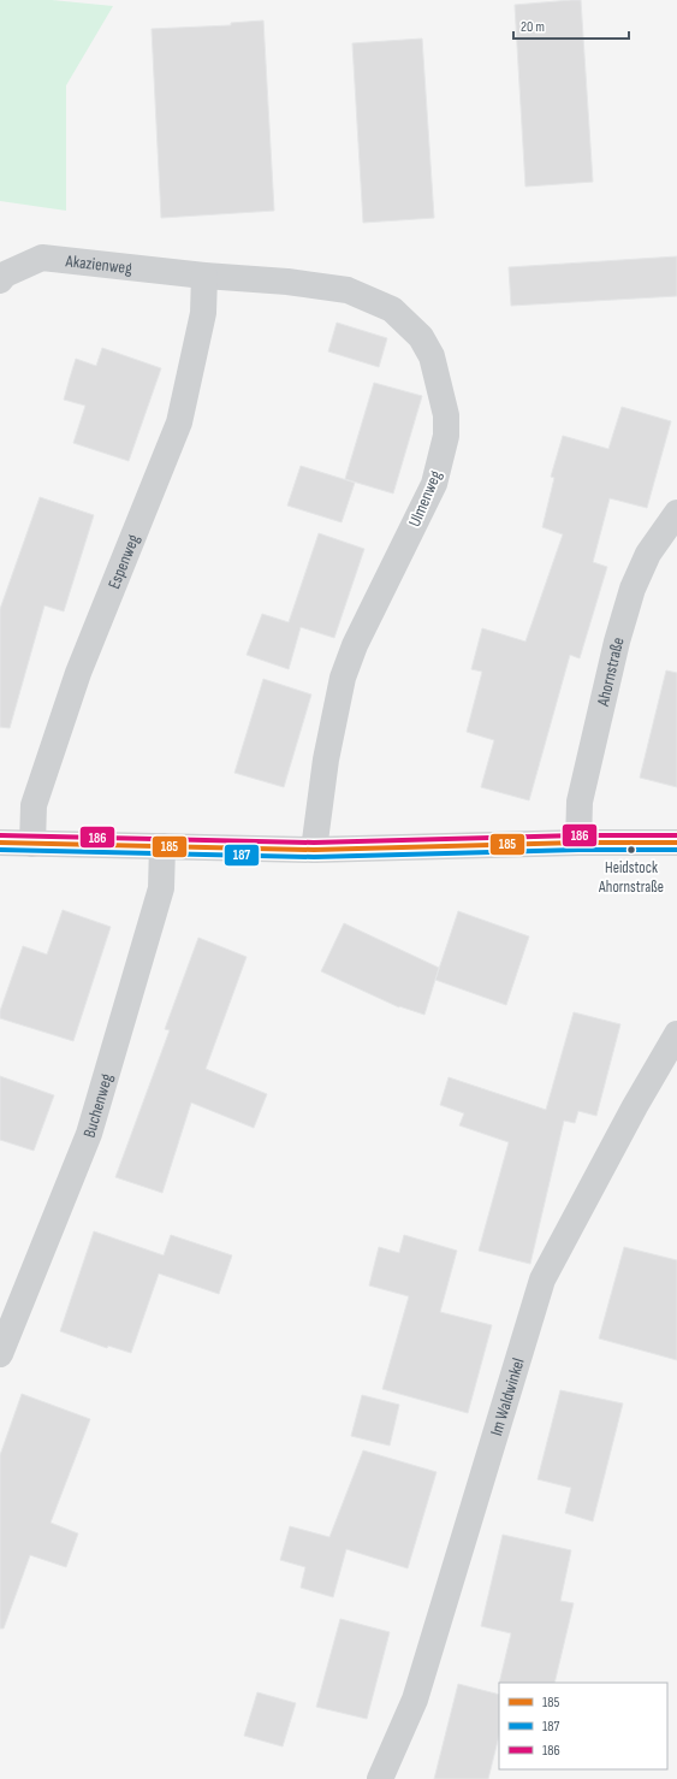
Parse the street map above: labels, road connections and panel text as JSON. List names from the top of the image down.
{
  "streets": {
    "street": [
      "Akazienweg",
      "Ulmenweg",
      "Espenweg",
      "Ahornstraße",
      "Buchenweg",
      "Im Waldwinkel"
    ]
  },
  "crossings": [
    ["Akazienweg", "Ulmenweg"],
    ["Akazienweg", "Espenweg"],
    ["Ulmenweg", "Espenweg"]
  ],
  "places": ["Heidstock Ahornstraße"],
  "lines": ["transit line 186", "transit line 185", "transit line 187"],
  "legend": ["185", "187", "186"],
  "scale_bar": "20 m"
}
